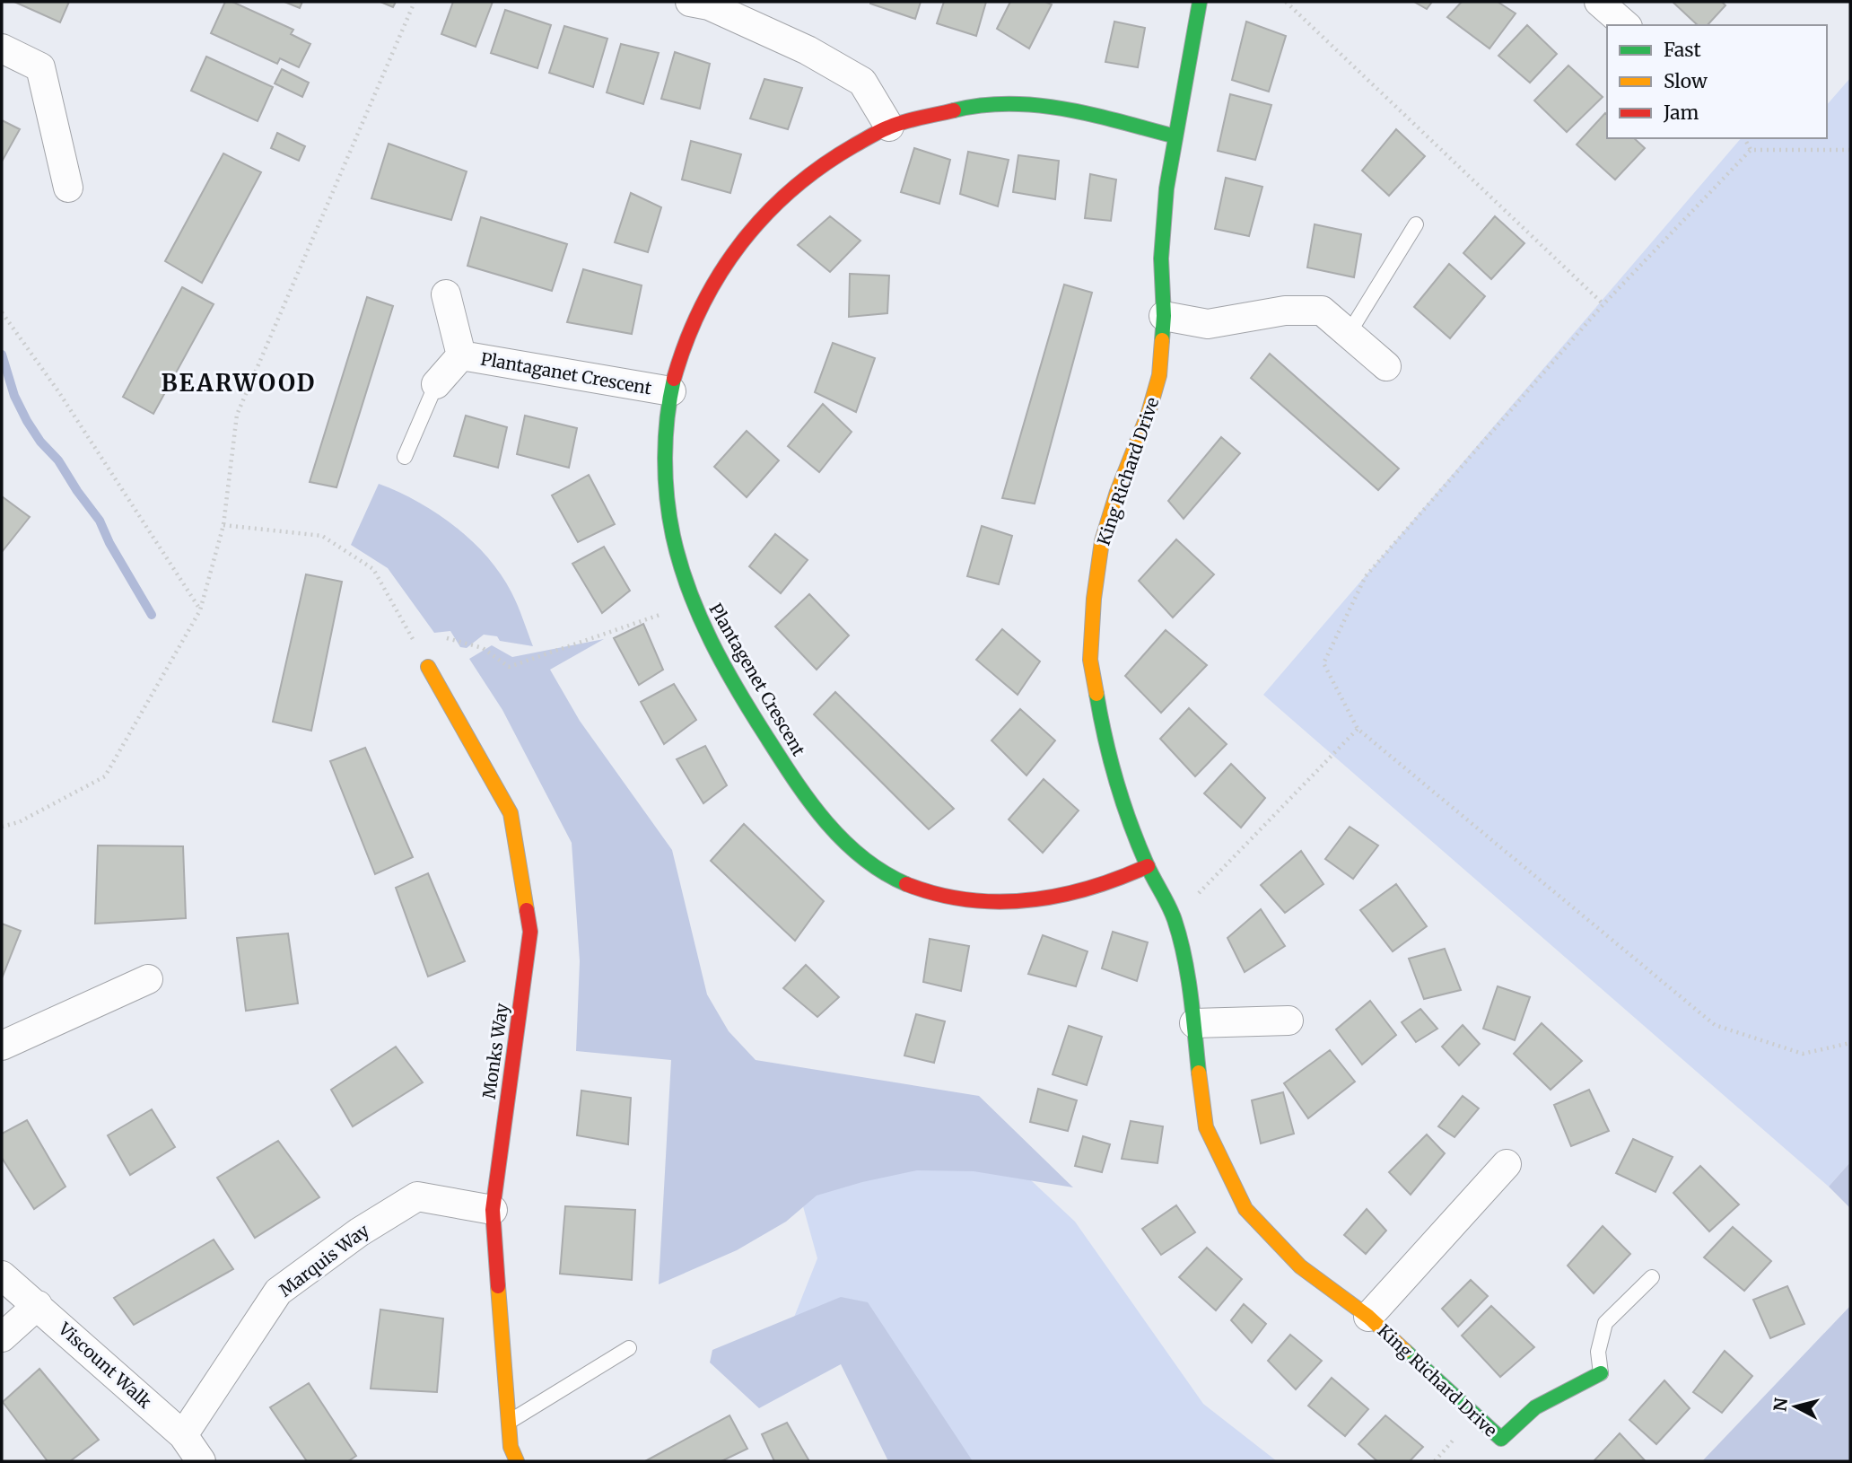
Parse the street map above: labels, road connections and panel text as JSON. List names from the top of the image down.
{
  "streets": {
    "street": [
      "Plantaganet Crescent",
      "King Richard Drive",
      "Plantagenet Crescent",
      "Monks Way",
      "Marquis Way",
      "Viscount Walk"
    ]
  },
  "crossings": [
    ["Plantaganet Crescent", "Plantagenet Crescent"],
    ["King Richard Drive", "Plantagenet Crescent"],
    ["Monks Way", "Marquis Way"],
    ["Marquis Way", "Viscount Walk"]
  ],
  "districts": ["BEARWOOD"],
  "legend": ["Fast", "Slow", "Jam"],
  "north": "left"
}
